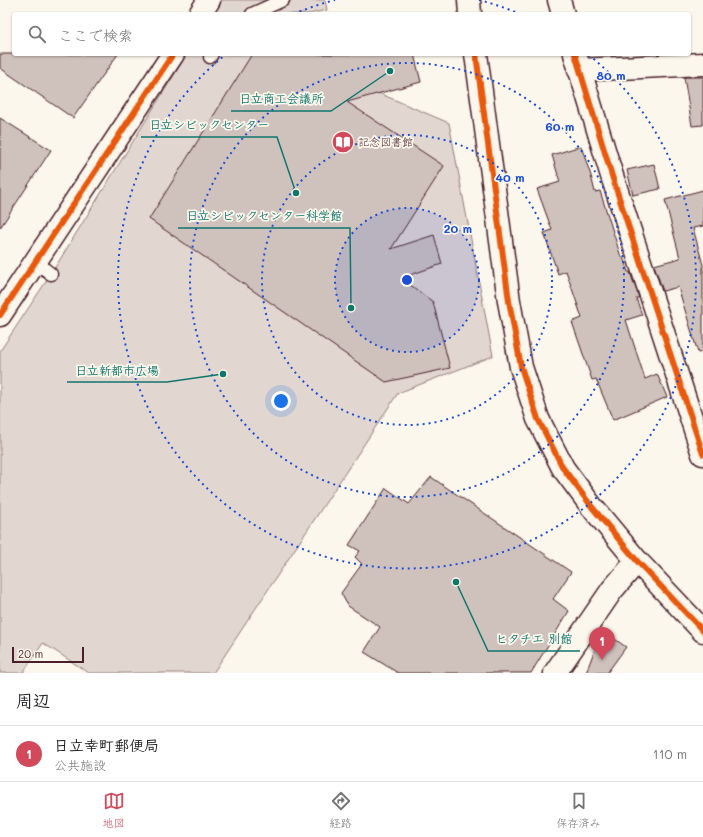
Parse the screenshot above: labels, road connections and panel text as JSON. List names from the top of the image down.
{
  "places": {
    "other": [
      "日立商工会議所",
      "日立シビックセンター",
      "日立シビックセンター科学館",
      "日立新都市広場",
      "ヒタチエ 別館"
    ],
    "library": ["記念図書館"]
  },
  "scale_bar": "20 m",
  "page": {
    "search": "ここで検索",
    "pins": "1",
    "scale": "20 m",
    "heading": "周辺",
    "list": [
      {
        "mark": "1",
        "name": "日立幸町郵便局",
        "note": "公共施設",
        "value": "110 m"
      }
    ],
    "nav": ["地図", "経路", "保存済み"]
  },
  "rings": [
    "80 m",
    "60 m",
    "40 m",
    "20 m"
  ]
}
